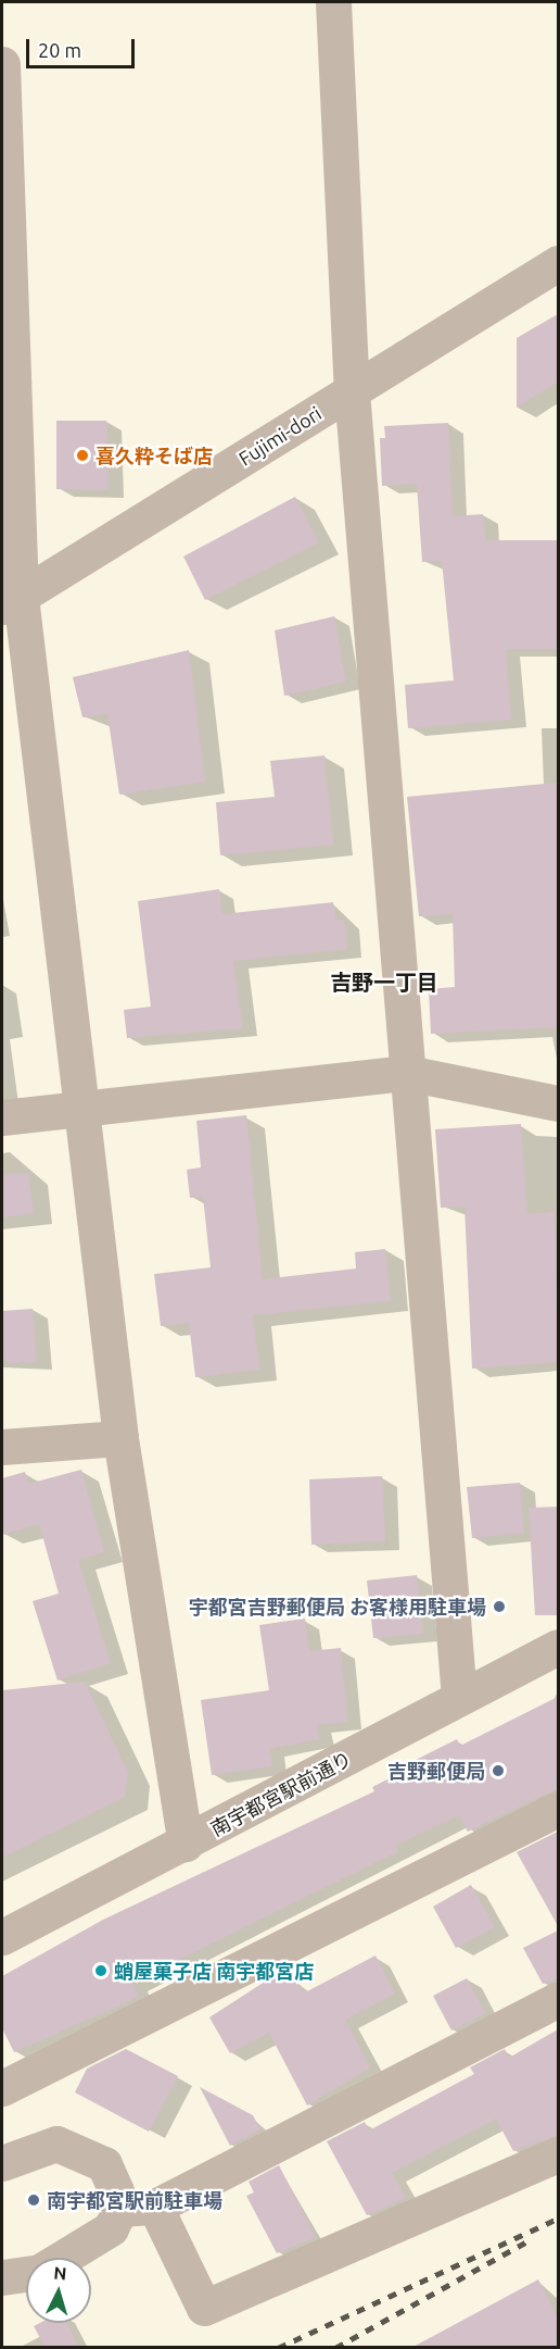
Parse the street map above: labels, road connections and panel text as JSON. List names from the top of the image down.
{
  "streets": {
    "street": ["Fujimi-dori", "南宇都宮駅前通り"]
  },
  "districts": ["吉野一丁目"],
  "places": [
    "喜久粋そば店",
    "宇都宮吉野郵便局 お客様用駐車場",
    "吉野郵便局",
    "蛸屋菓子店 南宇都宮店",
    "南宇都宮駅前駐車場"
  ],
  "scale_bar": "20 m",
  "north": "top"
}
